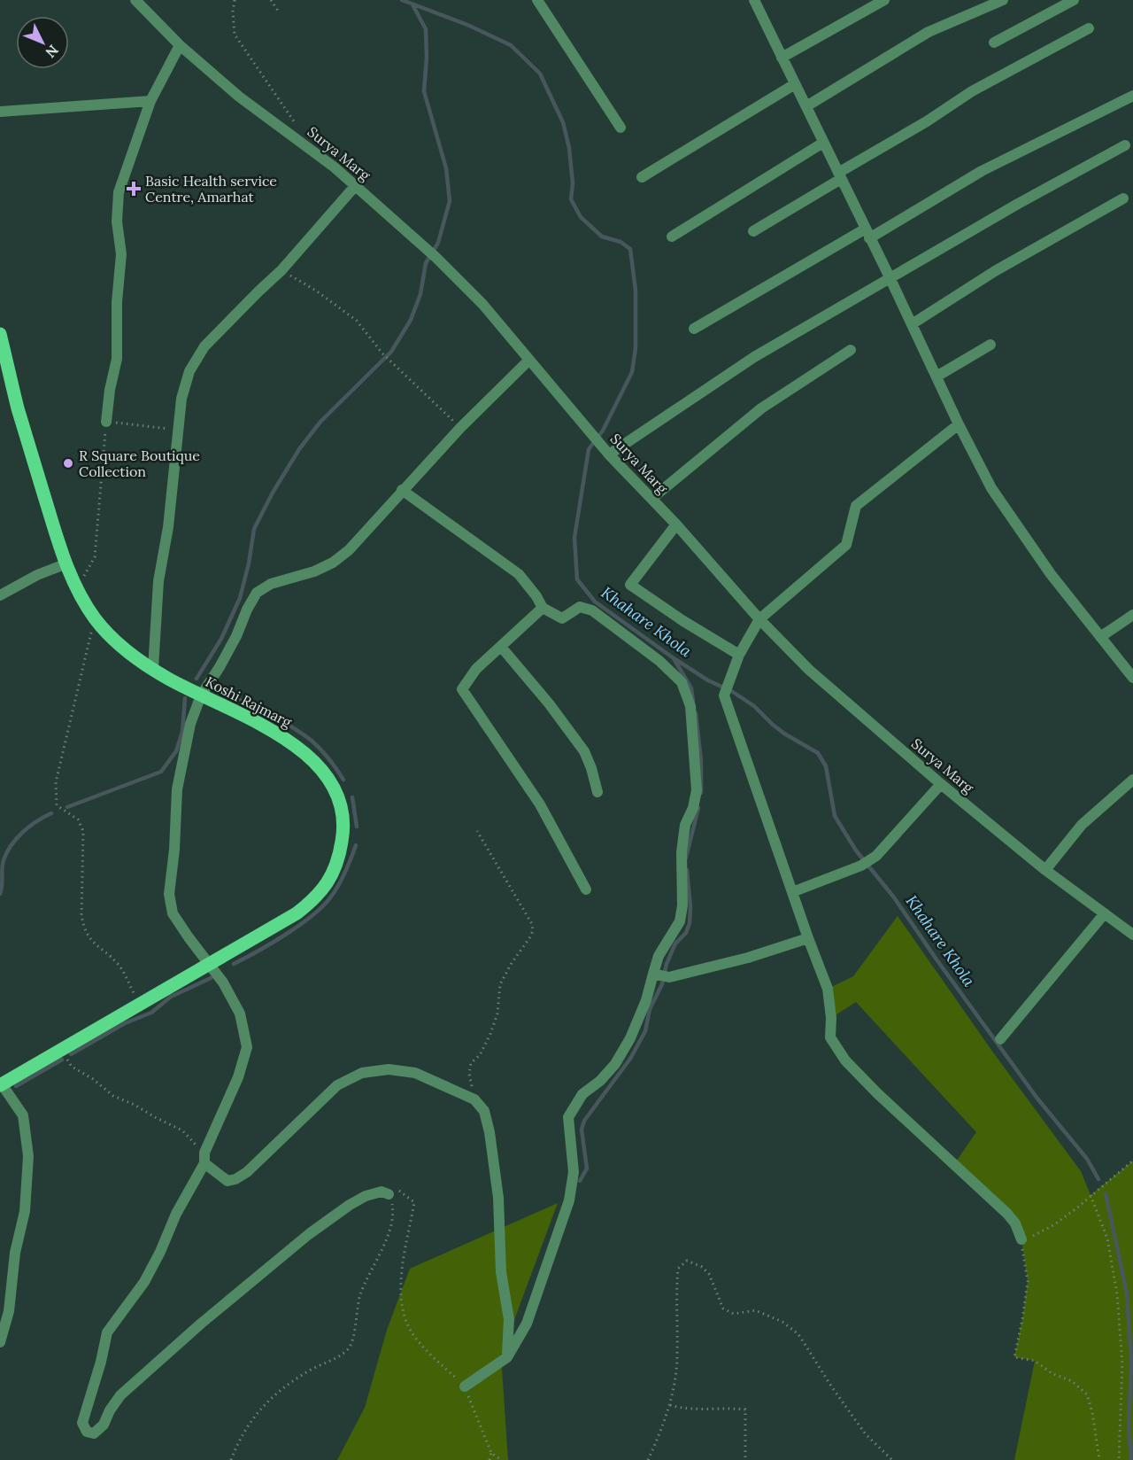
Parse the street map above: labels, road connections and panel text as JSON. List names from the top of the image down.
{
  "streets": {
    "main road": ["Koshi Rajmarg"],
    "street": ["Surya Marg"]
  },
  "water": ["Khahare Khola"],
  "places": {
    "health": ["Basic Health service Centre, Amarhat"],
    "other": ["R Square Boutique Collection"]
  },
  "north": "bottom right"
}
